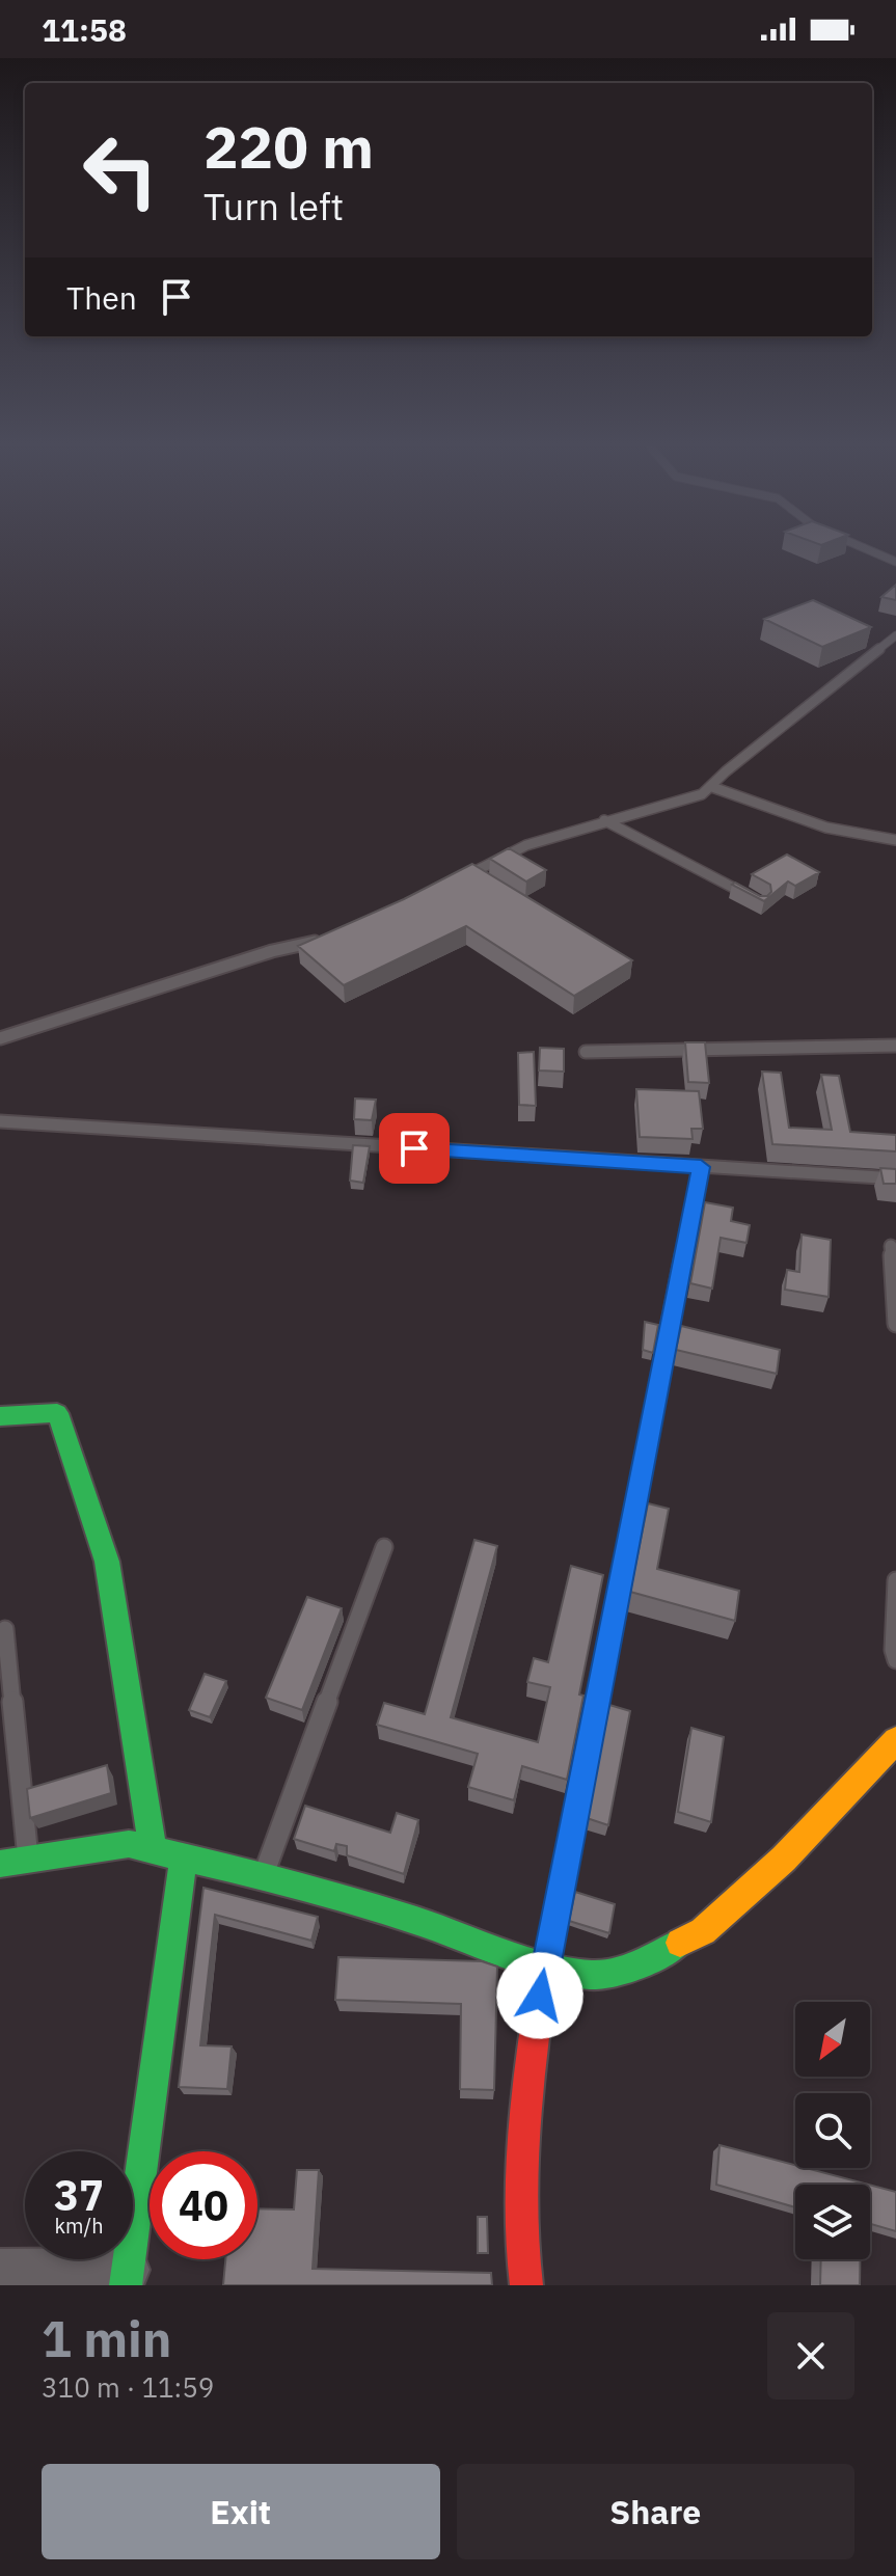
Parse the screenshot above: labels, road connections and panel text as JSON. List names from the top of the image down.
{
  "north": "bottom left",
  "page": {
    "status": "11:58",
    "turn": ["220 m", "Turn left"],
    "then": "Then",
    "speed": "37 km/h",
    "limit": "40",
    "heading": ["1 min", "310 m · 11:59"],
    "buttons": ["Exit", "Share"]
  }
}
